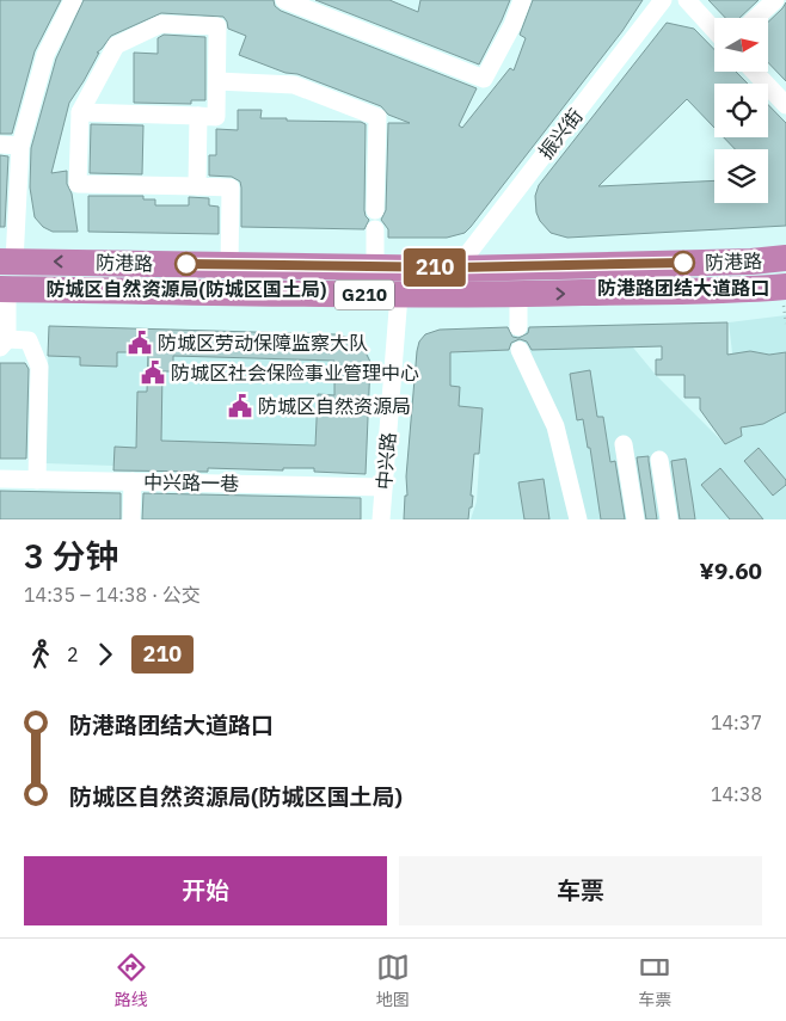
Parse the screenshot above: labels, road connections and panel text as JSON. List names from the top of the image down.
{
  "streets": {
    "highway": ["防港路", "G210"],
    "street": ["振兴街", "中兴路", "中兴路一巷"]
  },
  "crossings": [
    ["振兴街", "防港路"],
    ["防港路", "中兴路"],
    ["中兴路", "中兴路一巷"]
  ],
  "places": {
    "other": ["防港路团结大道路口", "防城区自然资源局(防城区国土局)"],
    "public building": ["防城区劳动保障监察大队", "防城区社会保险事业管理中心", "防城区自然资源局"]
  },
  "lines": ["bus line 210"],
  "north": "right",
  "page": {
    "on_map": "210",
    "heading": ["3 分钟", "14:35 – 14:38 · 公交", "¥9.60"],
    "legs": ["2", "210"],
    "list": [
      {
        "name": "防港路团结大道路口",
        "value": "14:37"
      },
      {
        "name": "防城区自然资源局(防城区国土局)",
        "value": "14:38"
      }
    ],
    "buttons": ["开始", "车票"],
    "tabs": ["路线", "地图", "车票"]
  }
}
